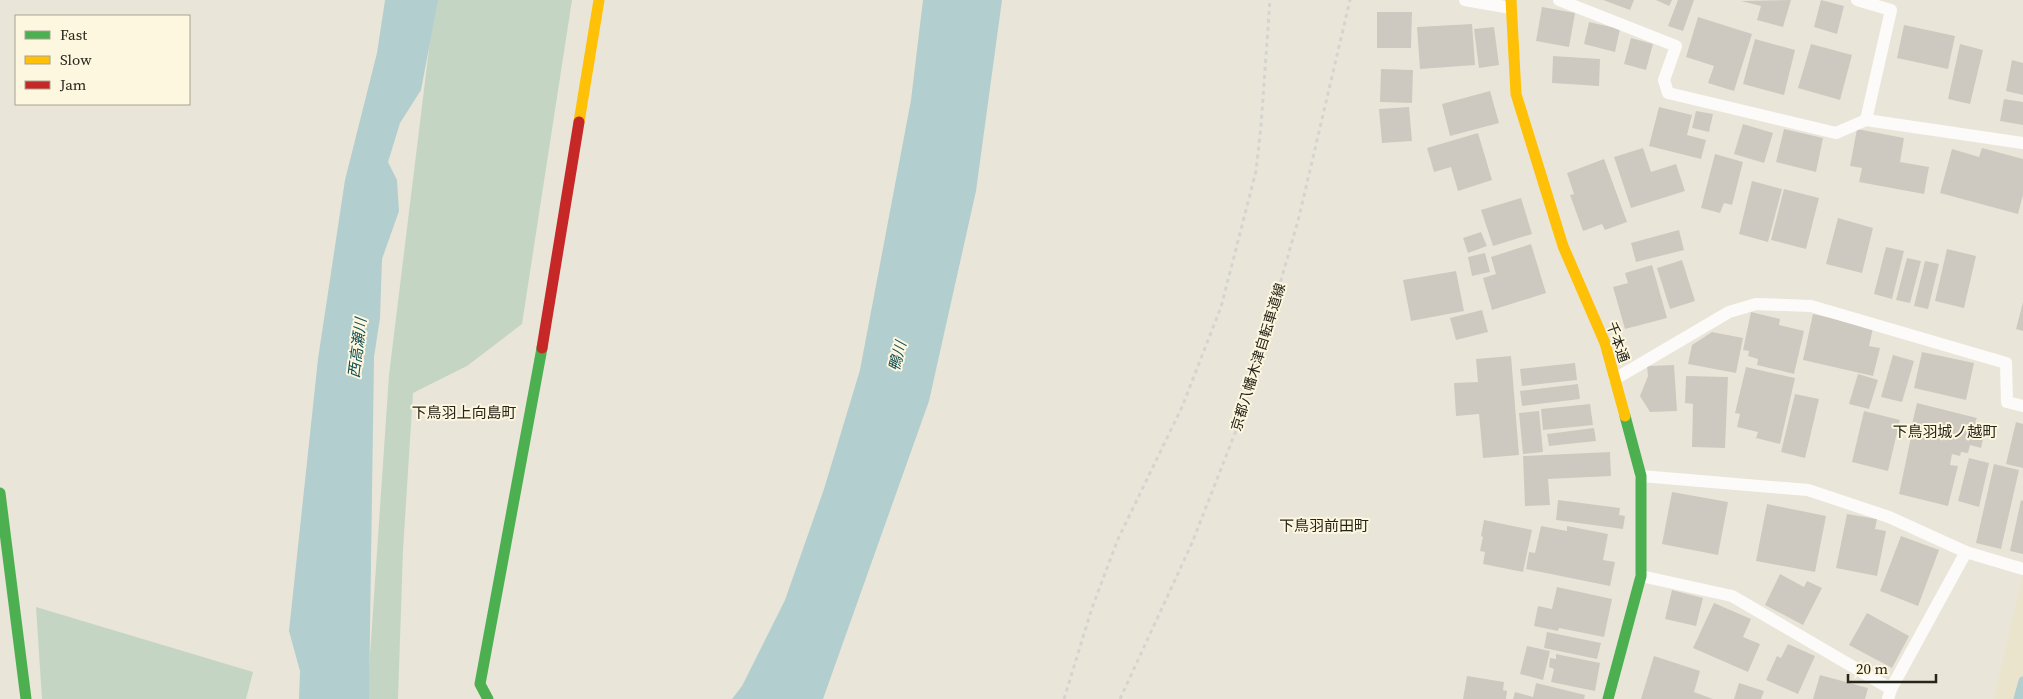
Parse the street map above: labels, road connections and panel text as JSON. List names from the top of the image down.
{
  "streets": {
    "street": ["千本通"],
    "path": ["京都八幡木津自転車道線"]
  },
  "districts": ["下鳥羽上向島町", "下鳥羽城ノ越町", "下鳥羽前田町"],
  "water": ["西高瀬川", "鴨川"],
  "legend": ["Fast", "Slow", "Jam"],
  "scale_bar": "20 m"
}
